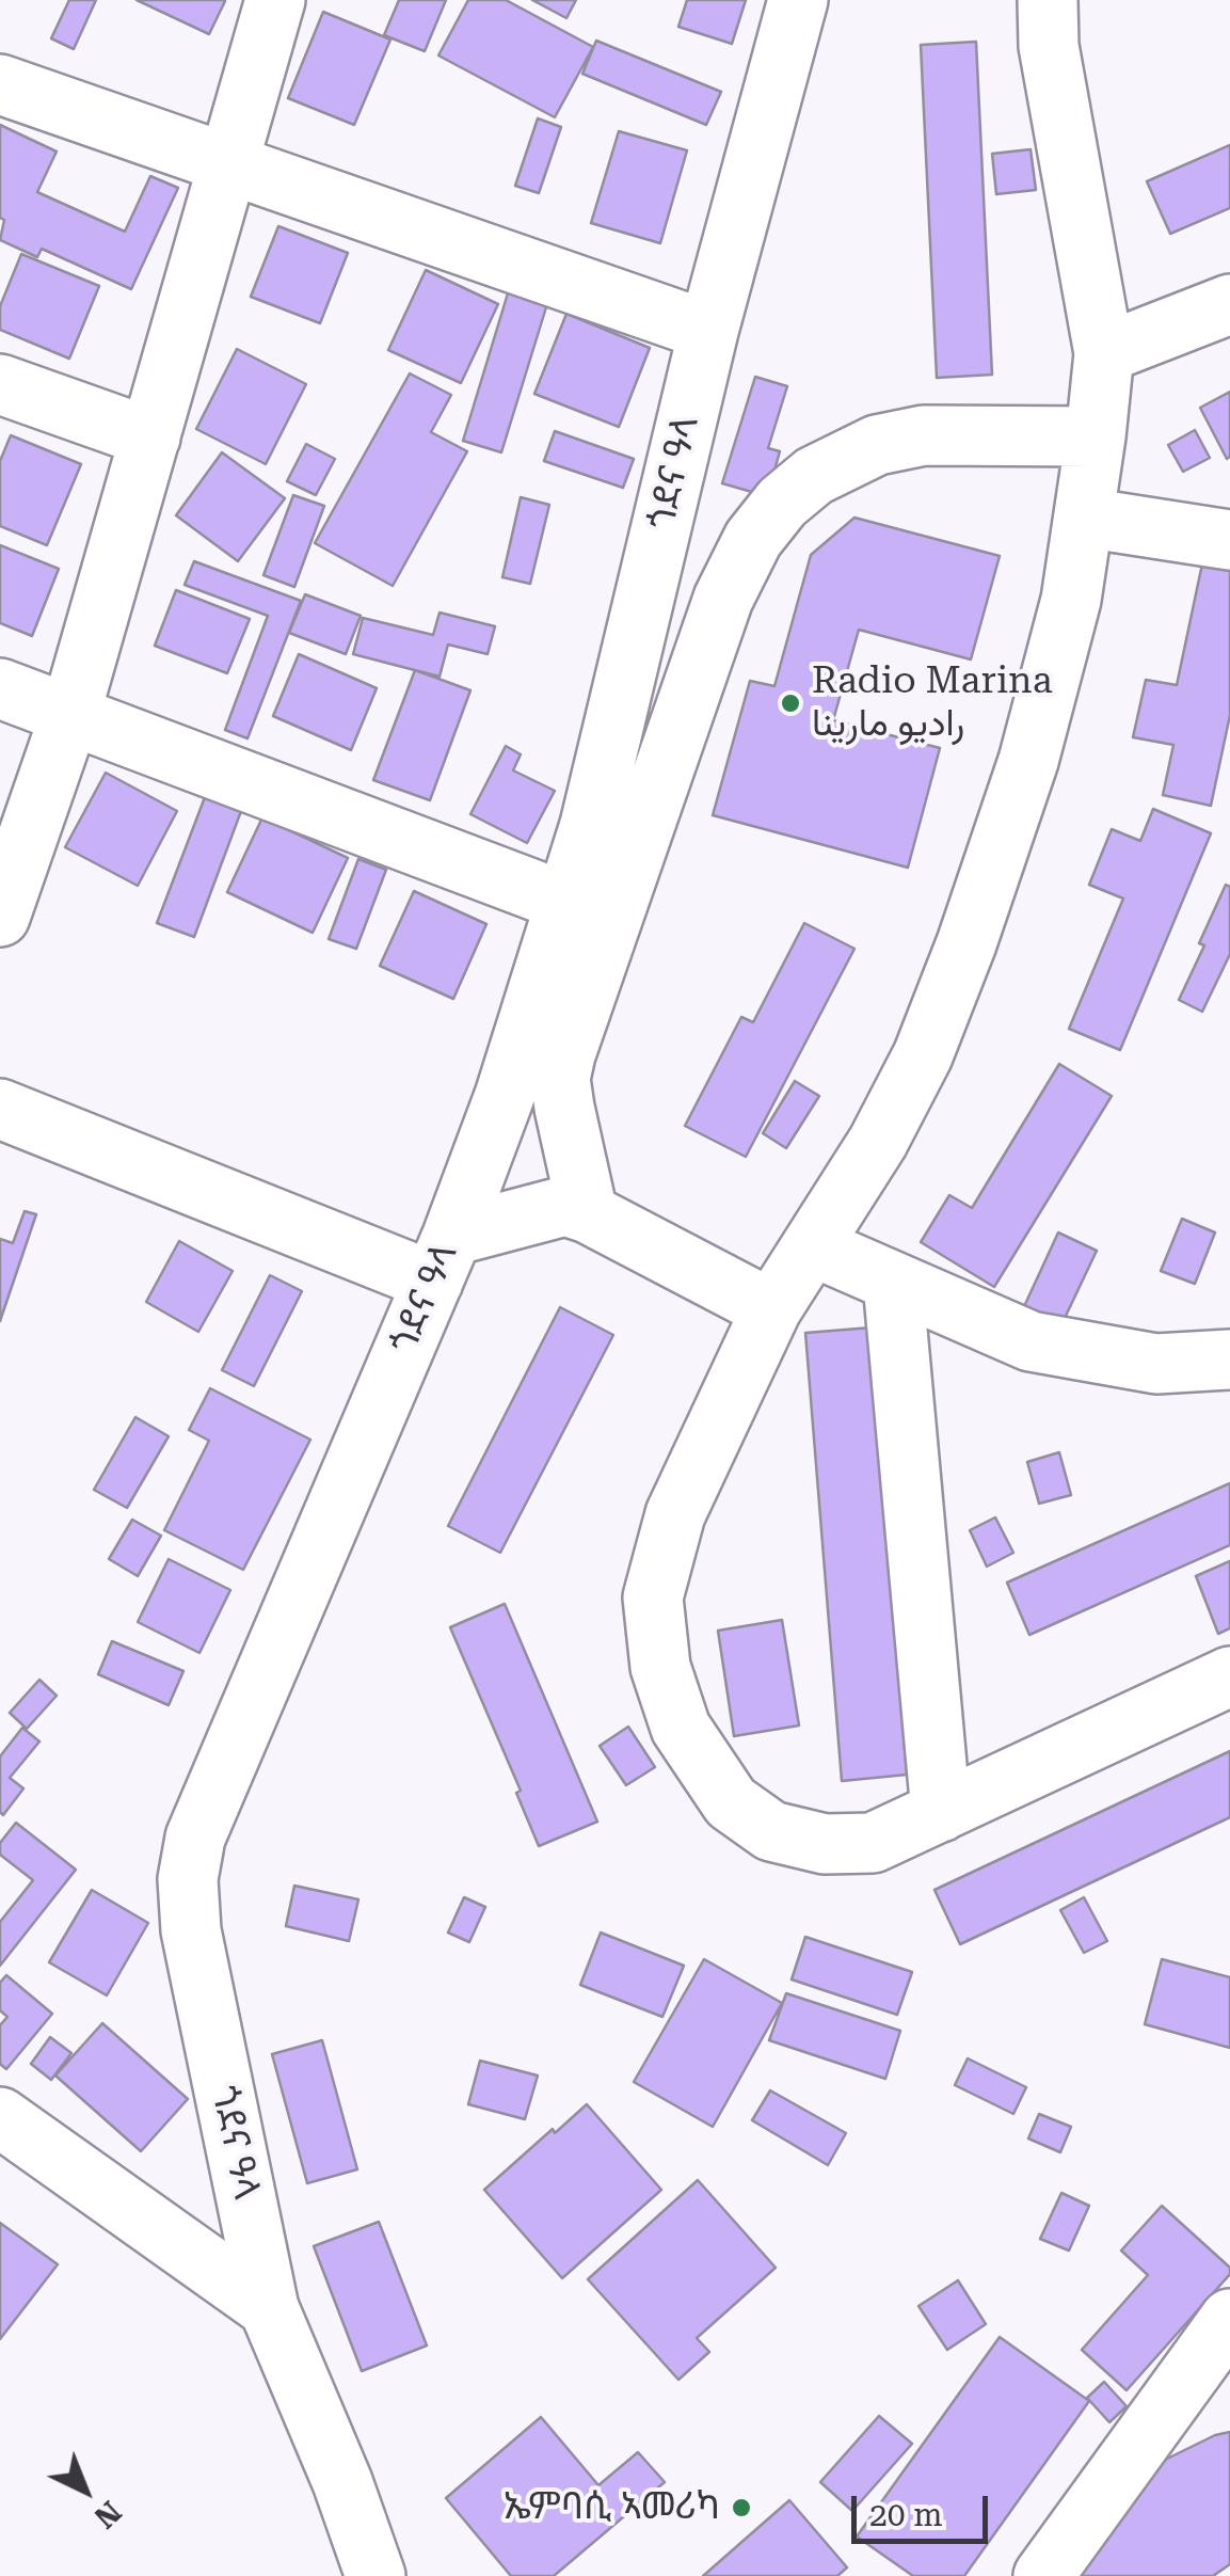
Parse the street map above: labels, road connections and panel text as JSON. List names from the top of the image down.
{
  "streets": {
    "street": ["ጎደና ዓላ"]
  },
  "places": ["Radio Marina راديو مارينا", "ኤምባሲ ኣመሪካ"],
  "scale_bar": "20 m",
  "north": "bottom right"
}
